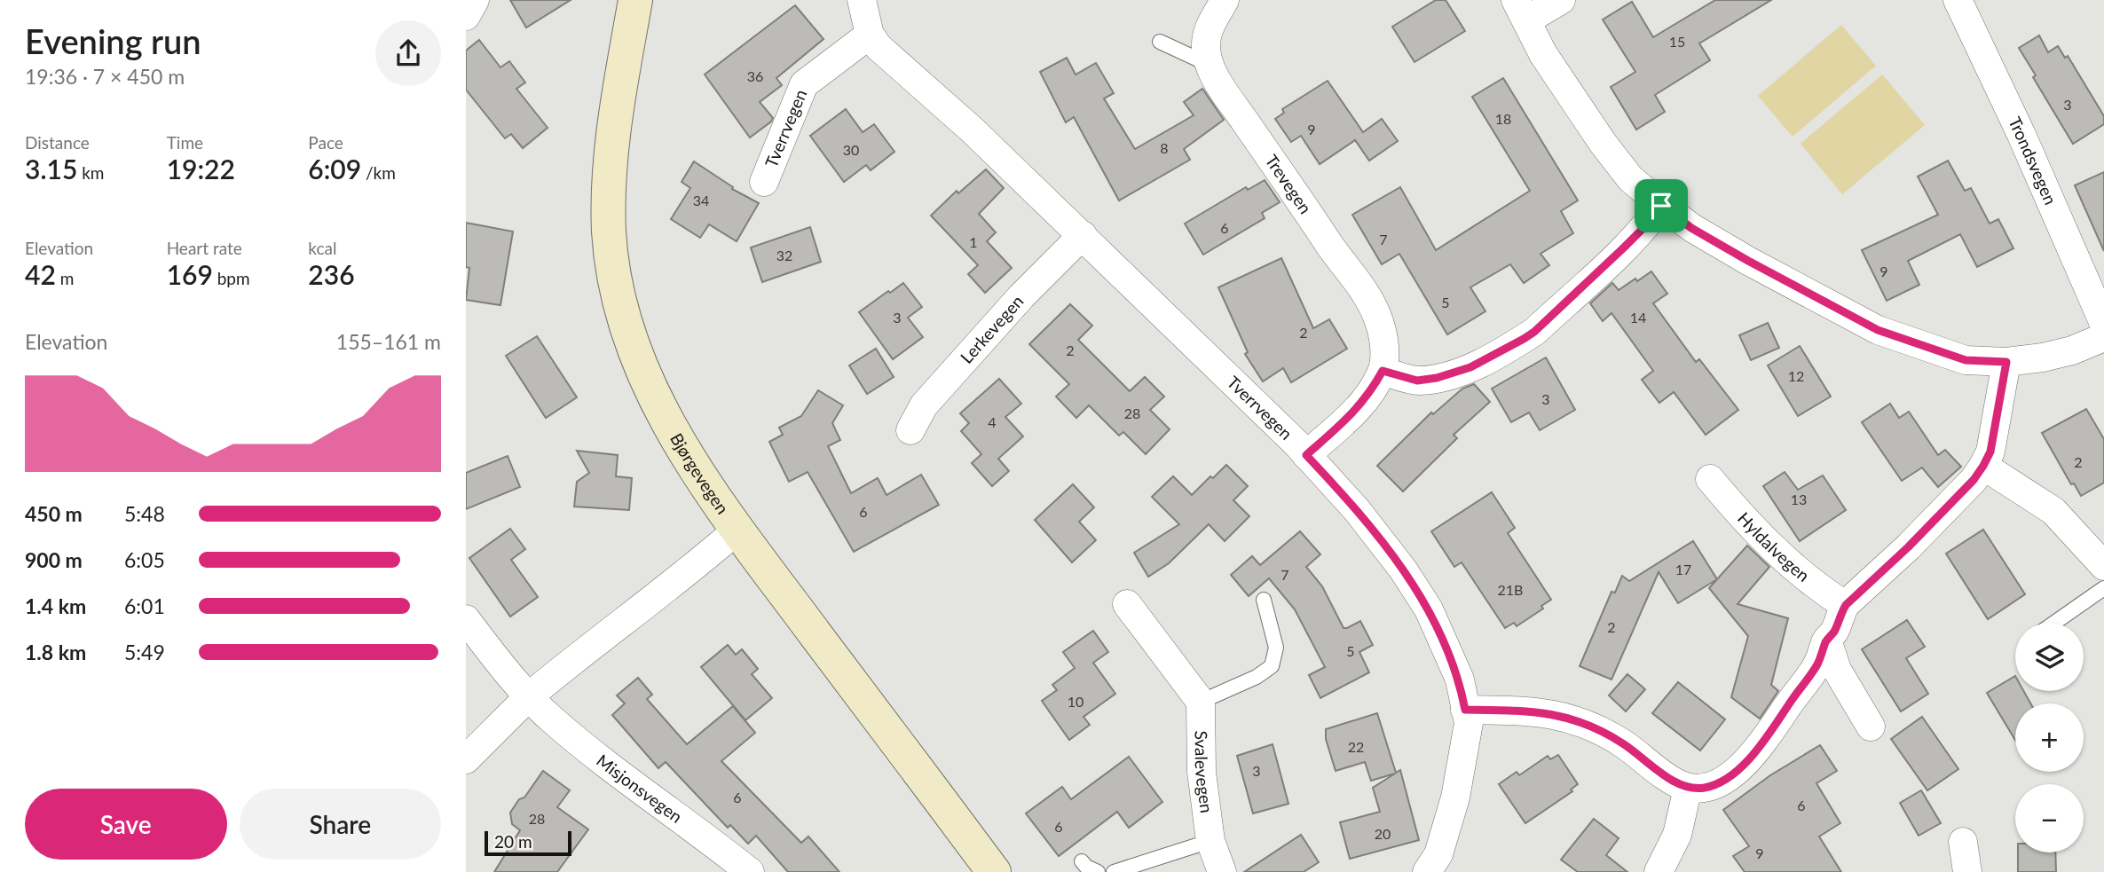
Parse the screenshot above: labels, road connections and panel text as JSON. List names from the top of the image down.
{
  "streets": {
    "street": [
      "Tverrvegen",
      "Trondsvegen",
      "Trevegen",
      "Lerkevegen",
      "Bjørgevegen",
      "Hyldalvegen",
      "Svalevegen",
      "Misjonsvegen"
    ]
  },
  "crossings": [
    ["Tverrvegen", "Lerkevegen"]
  ],
  "house_numbers": [
    "15",
    "36",
    "3",
    "18",
    "9",
    "8",
    "30",
    "34",
    "6",
    "7",
    "1",
    "32",
    "9",
    "5",
    "3",
    "14",
    "2",
    "2",
    "12",
    "3",
    "28",
    "4",
    "2",
    "13",
    "6",
    "17",
    "7",
    "21B",
    "2",
    "5",
    "10",
    "22",
    "3",
    "6",
    "6",
    "28",
    "6",
    "20",
    "9"
  ],
  "scale_bar": "20 m",
  "page": {
    "heading": ["Evening run", "19:36 · 7 × 450 m"],
    "stats": [
      ["Distance", "3.15 km"],
      ["Time", "19:22"],
      ["Pace", "6:09 /km"],
      ["Elevation", "42 m"],
      ["Heart rate", "169 bpm"],
      ["kcal", "236"]
    ],
    "chart": ["Elevation", "155–161 m"],
    "list": [
      {
        "name": "450 m",
        "note": "5:48"
      },
      {
        "name": "900 m",
        "note": "6:05"
      },
      {
        "name": "1.4 km",
        "note": "6:01"
      },
      {
        "name": "1.8 km",
        "note": "5:49"
      }
    ],
    "map_buttons": ["+", "−"],
    "buttons": ["Save", "Share"],
    "scale": "20 m"
  }
}
